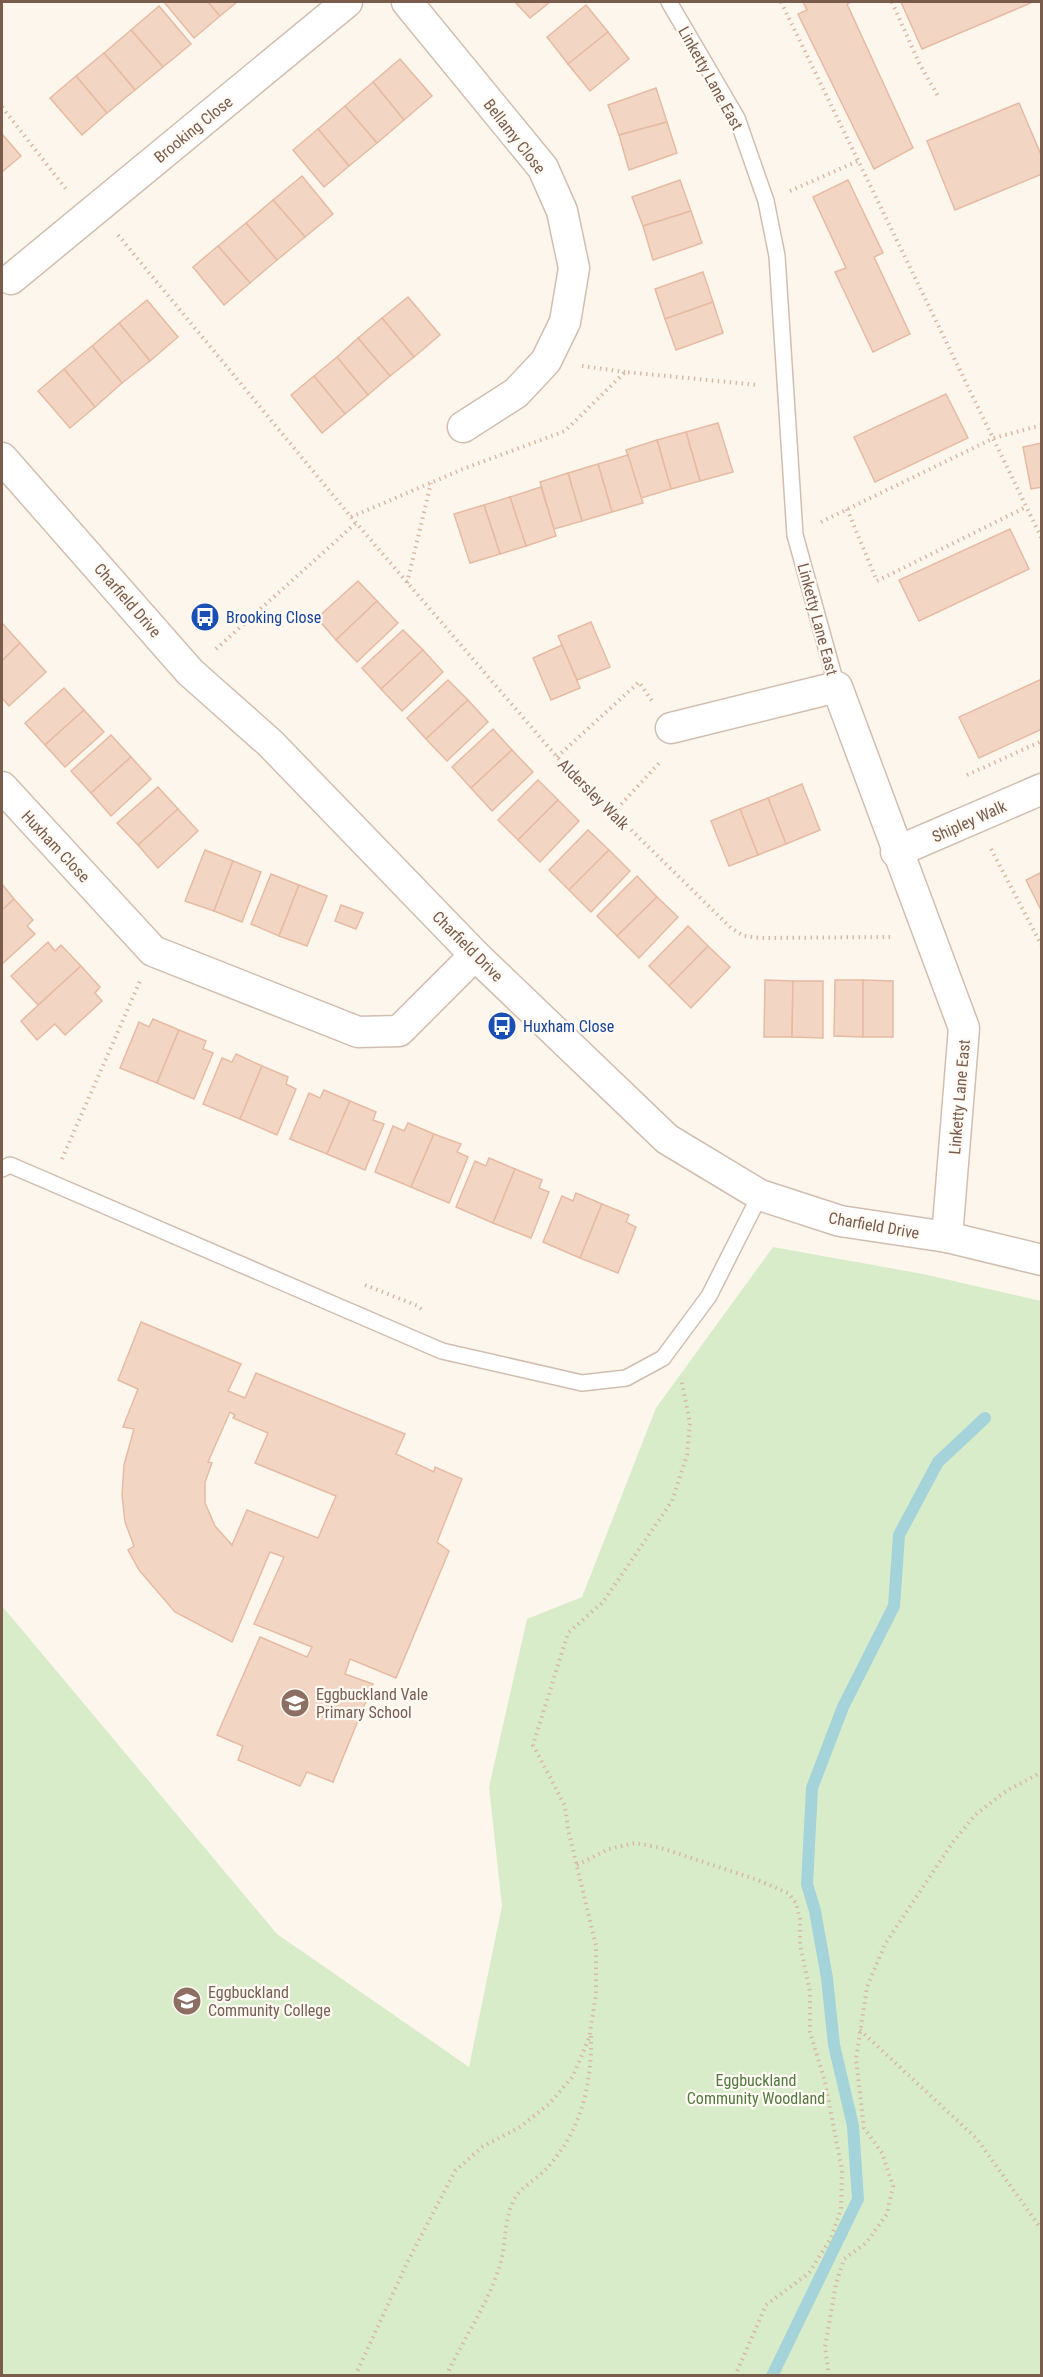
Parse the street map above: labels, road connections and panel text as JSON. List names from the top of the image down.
{
  "streets": {
    "street": [
      "Linketty Lane East",
      "Brooking Close",
      "Bellamy Close",
      "Charfield Drive",
      "Shipley Walk",
      "Huxham Close"
    ],
    "path": ["Aldersley Walk"]
  },
  "crossings": [
    ["Linketty Lane East", "Charfield Drive"],
    ["Linketty Lane East", "Shipley Walk"],
    ["Brooking Close", "Aldersley Walk"],
    ["Charfield Drive", "Huxham Close"]
  ],
  "parks": ["Eggbuckland Community Woodland"],
  "places": {
    "bus stop": ["Brooking Close", "Huxham Close"],
    "school or university": ["Eggbuckland Vale Primary School", "Eggbuckland Community College"]
  }
}
